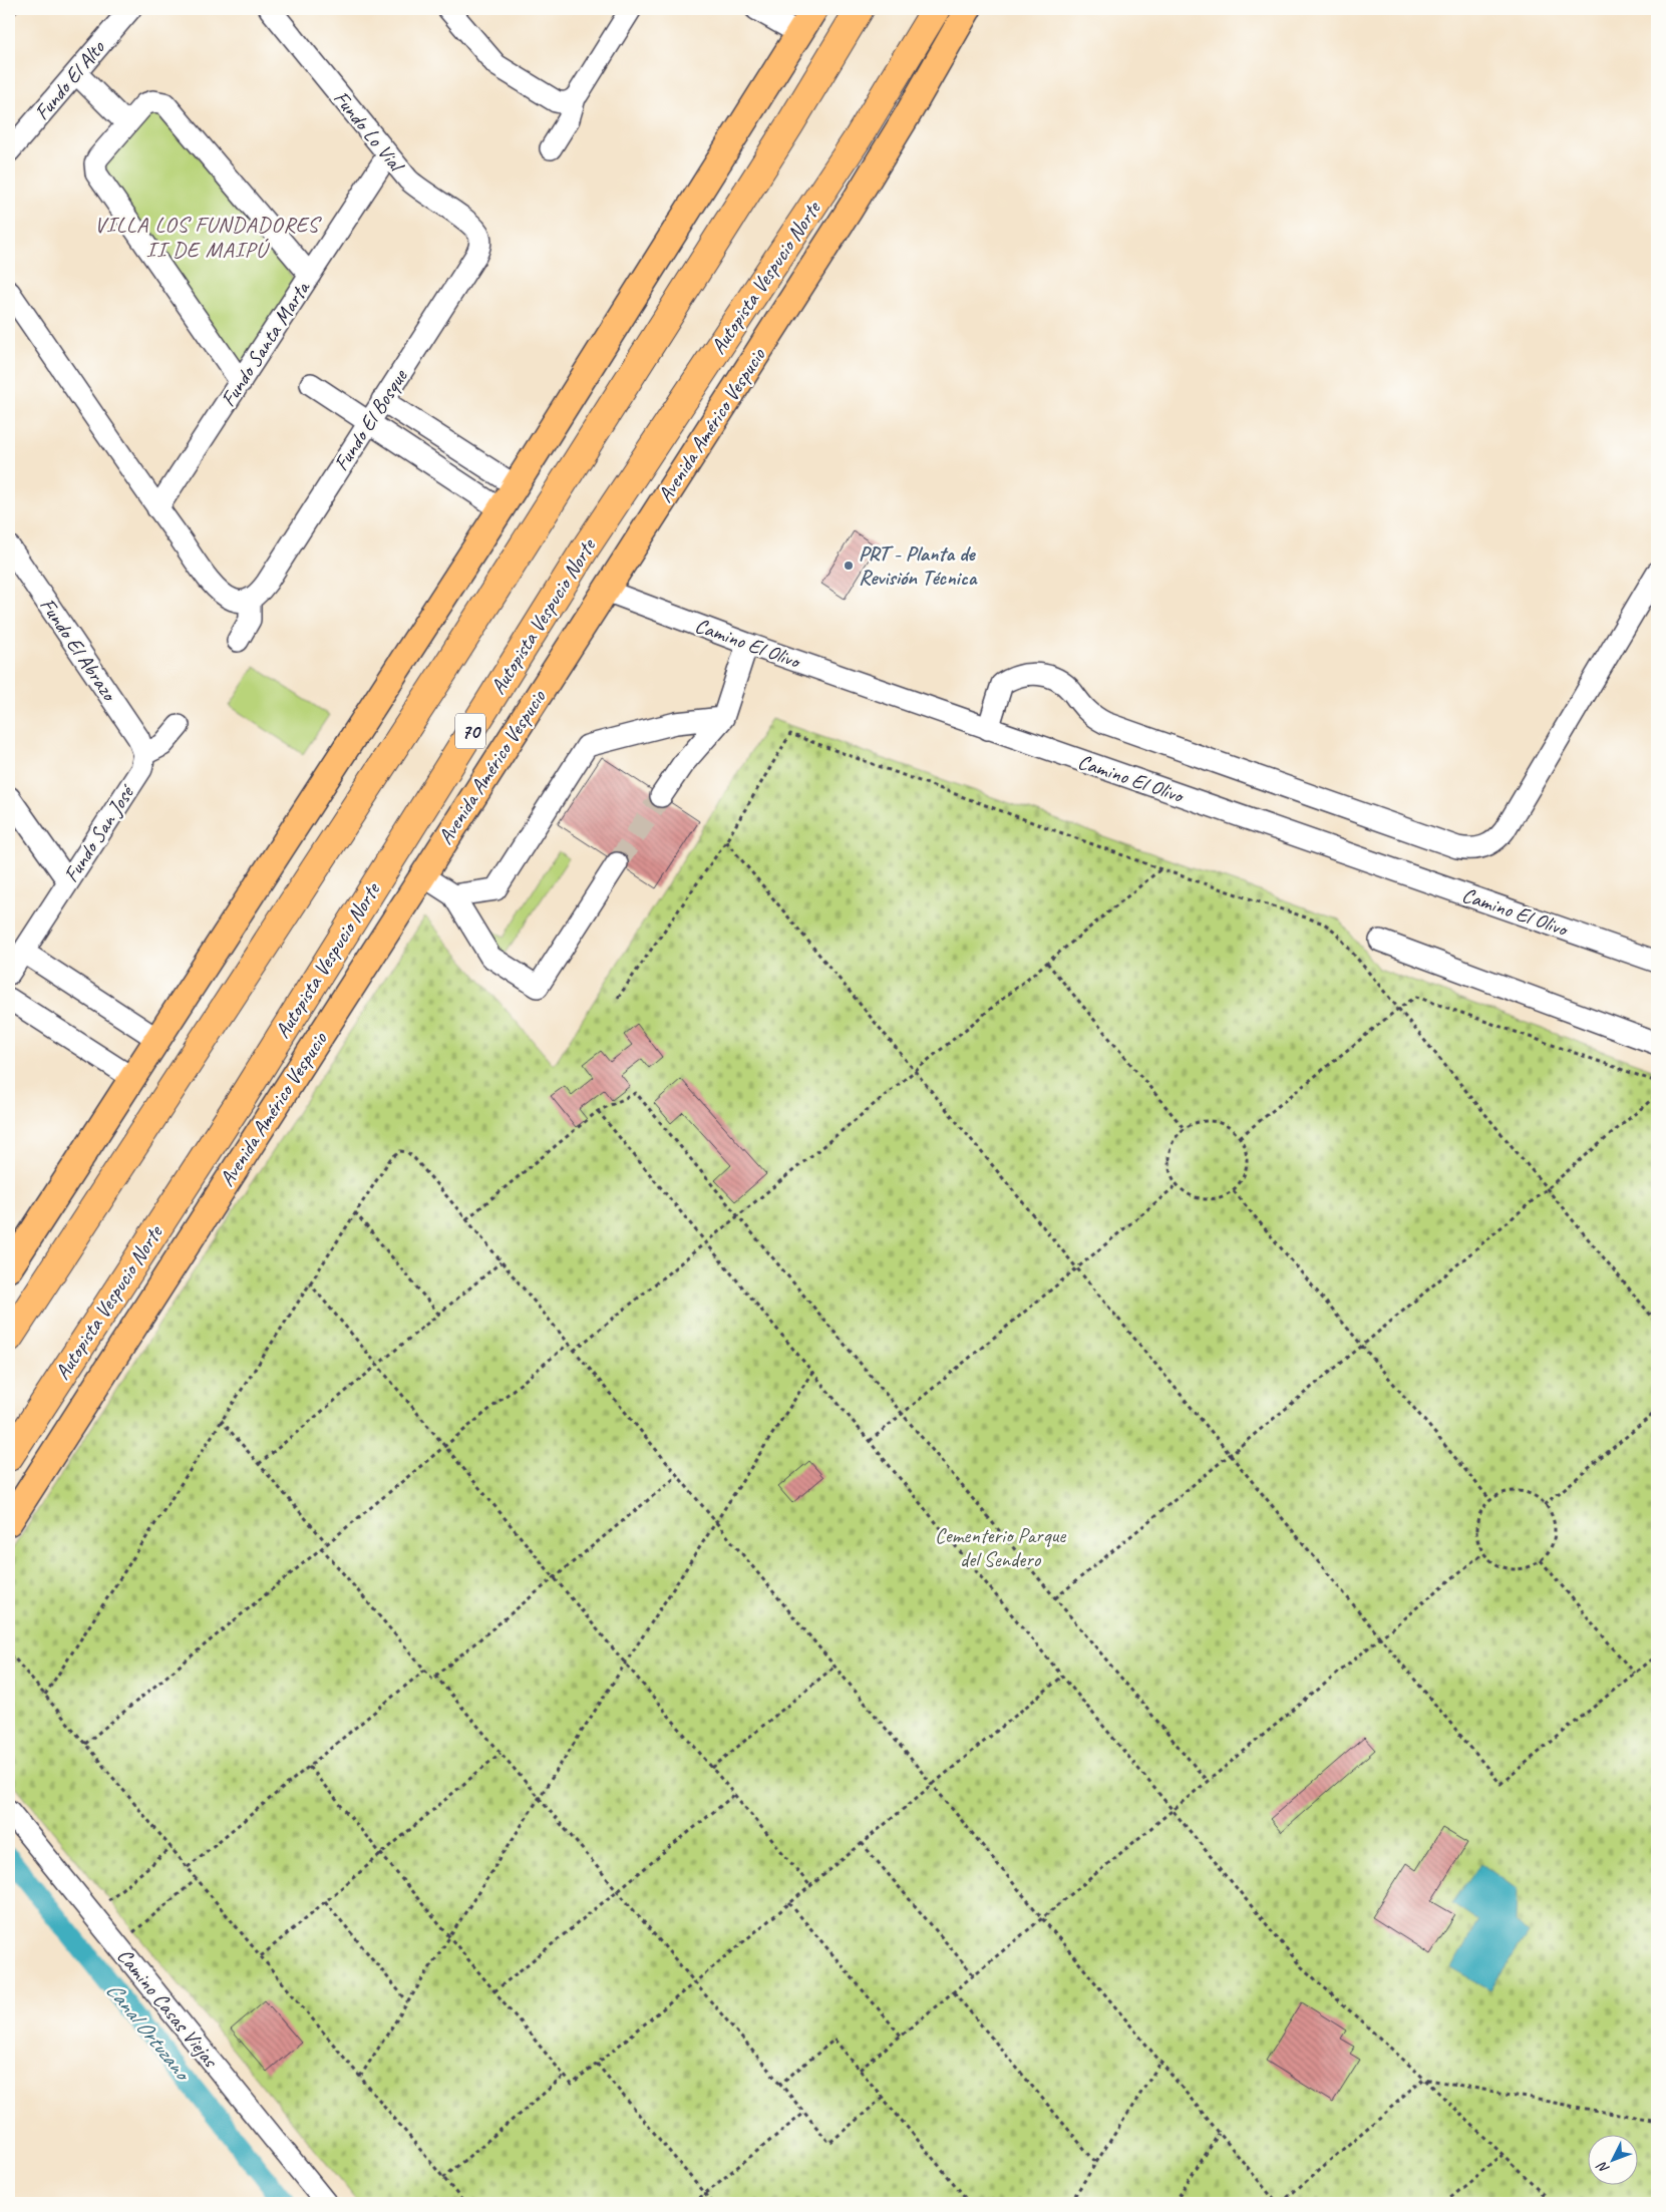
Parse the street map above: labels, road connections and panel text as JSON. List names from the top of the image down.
{
  "streets": {
    "highway": ["Autopista Vespucio Norte", "70"],
    "main road": ["Avenida Américo Vespucio"],
    "street": [
      "Fundo El Alto",
      "Fundo Lo Vial",
      "Fundo Santa Marta",
      "Fundo El Bosque",
      "Camino El Olivo",
      "Fundo El Abrazo",
      "Fundo San José",
      "Camino Casas Viejas"
    ]
  },
  "crossings": [
    ["Fundo Lo Vial", "Fundo Santa Marta"],
    ["Fundo Lo Vial", "Fundo El Bosque"],
    ["Avenida Américo Vespucio", "Camino El Olivo"],
    ["Fundo El Abrazo", "Fundo San José"]
  ],
  "districts": ["VILLA LOS FUNDADORES II DE MAIPÚ"],
  "water": ["Canal Ortuzano"],
  "parks": ["Cementerio Parque del Sendero"],
  "places": ["PRT - Planta de Revisión Técnica"],
  "north": "bottom left"
}
